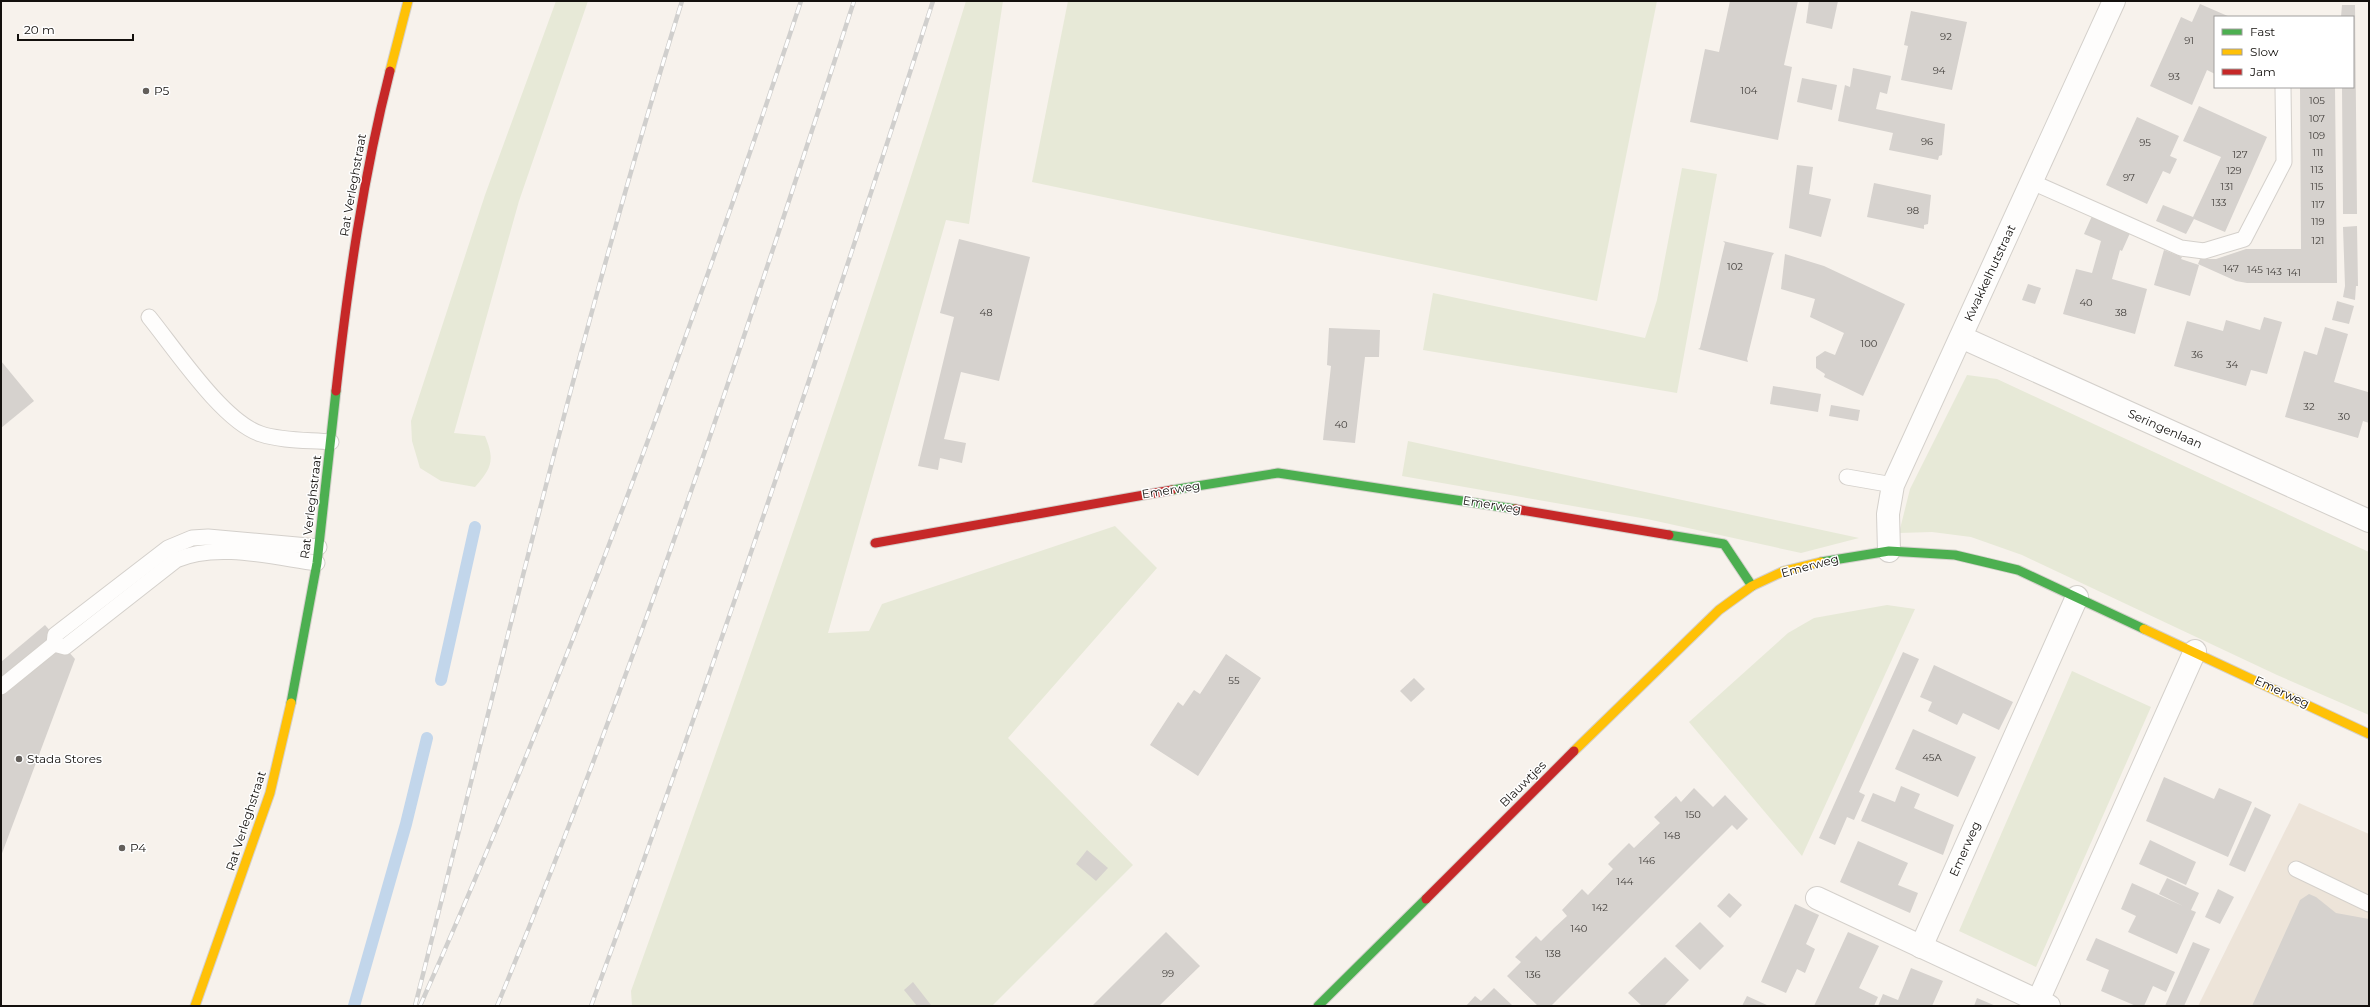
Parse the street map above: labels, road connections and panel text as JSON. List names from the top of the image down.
{
  "streets": {
    "street": [
      "Rat Verleghstraat",
      "Kwakkelhutstraat",
      "Seringenlaan",
      "Emerweg",
      "Blauwtjes"
    ]
  },
  "crossings": [
    ["Kwakkelhutstraat", "Seringenlaan"],
    ["Kwakkelhutstraat", "Emerweg"],
    ["Emerweg", "Blauwtjes"]
  ],
  "places": ["P5", "Stada Stores", "P4"],
  "house_numbers": [
    "92",
    "91",
    "94",
    "93",
    "104",
    "105",
    "107",
    "109",
    "96",
    "95",
    "111",
    "127",
    "113",
    "129",
    "97",
    "131",
    "115",
    "133",
    "117",
    "98",
    "119",
    "121",
    "102",
    "147",
    "145",
    "143",
    "141",
    "40",
    "48",
    "38",
    "100",
    "36",
    "34",
    "32",
    "30",
    "40",
    "55",
    "45A",
    "150",
    "148",
    "146",
    "144",
    "142",
    "140",
    "138",
    "99",
    "136"
  ],
  "legend": ["Fast", "Slow", "Jam"],
  "scale_bar": "20 m"
}
